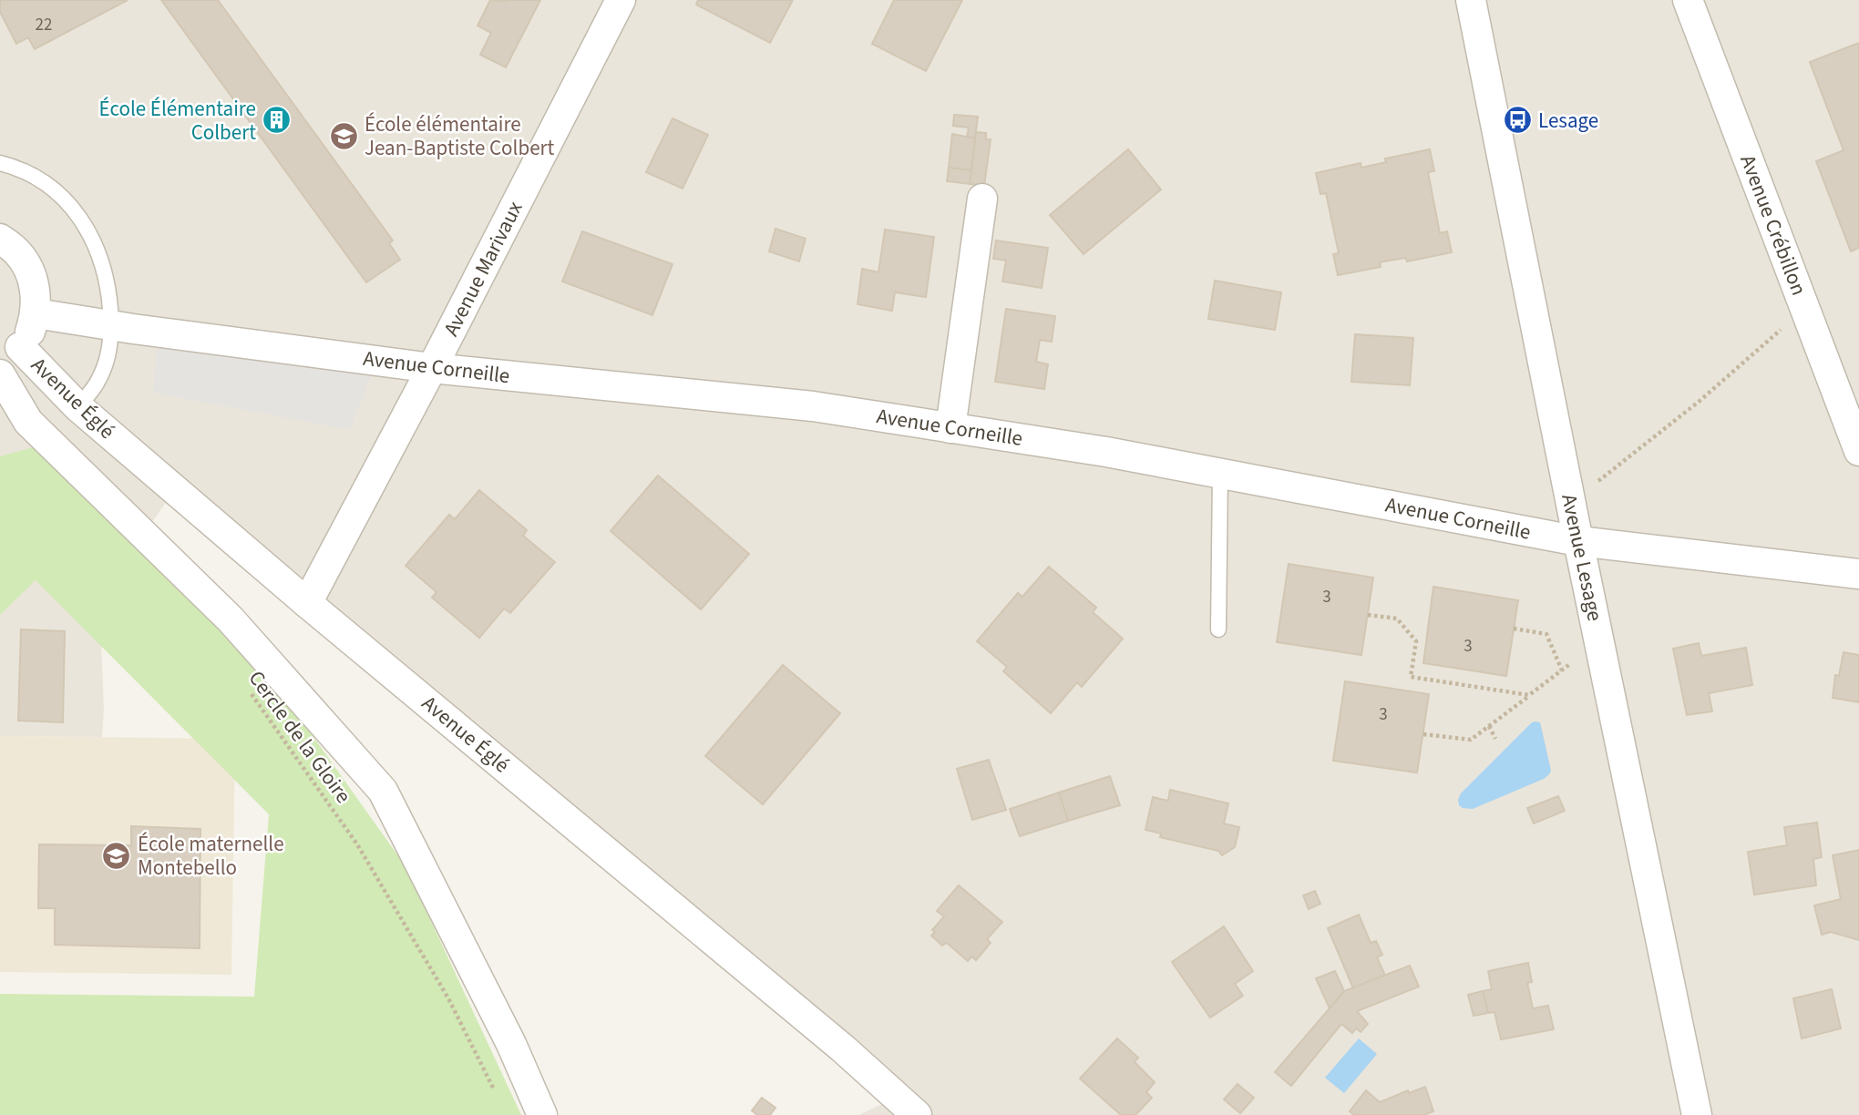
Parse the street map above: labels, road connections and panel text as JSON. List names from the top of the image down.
{
  "streets": {
    "street": [
      "Avenue Crébillon",
      "Avenue Marivaux",
      "Avenue Corneille",
      "Avenue Églé",
      "Avenue Lesage"
    ],
    "path": ["Cercle de la Gloire"]
  },
  "crossings": [
    ["Avenue Marivaux", "Avenue Corneille"],
    ["Avenue Marivaux", "Avenue Églé"],
    ["Avenue Corneille", "Avenue Lesage"]
  ],
  "places": {
    "building": ["École Élémentaire Colbert"],
    "bus stop": ["Lesage"],
    "school or university": ["École élémentaire Jean-Baptiste Colbert", "École maternelle Montebello"]
  },
  "house_numbers": [
    "22",
    "3",
    "3",
    "3"
  ]
}
